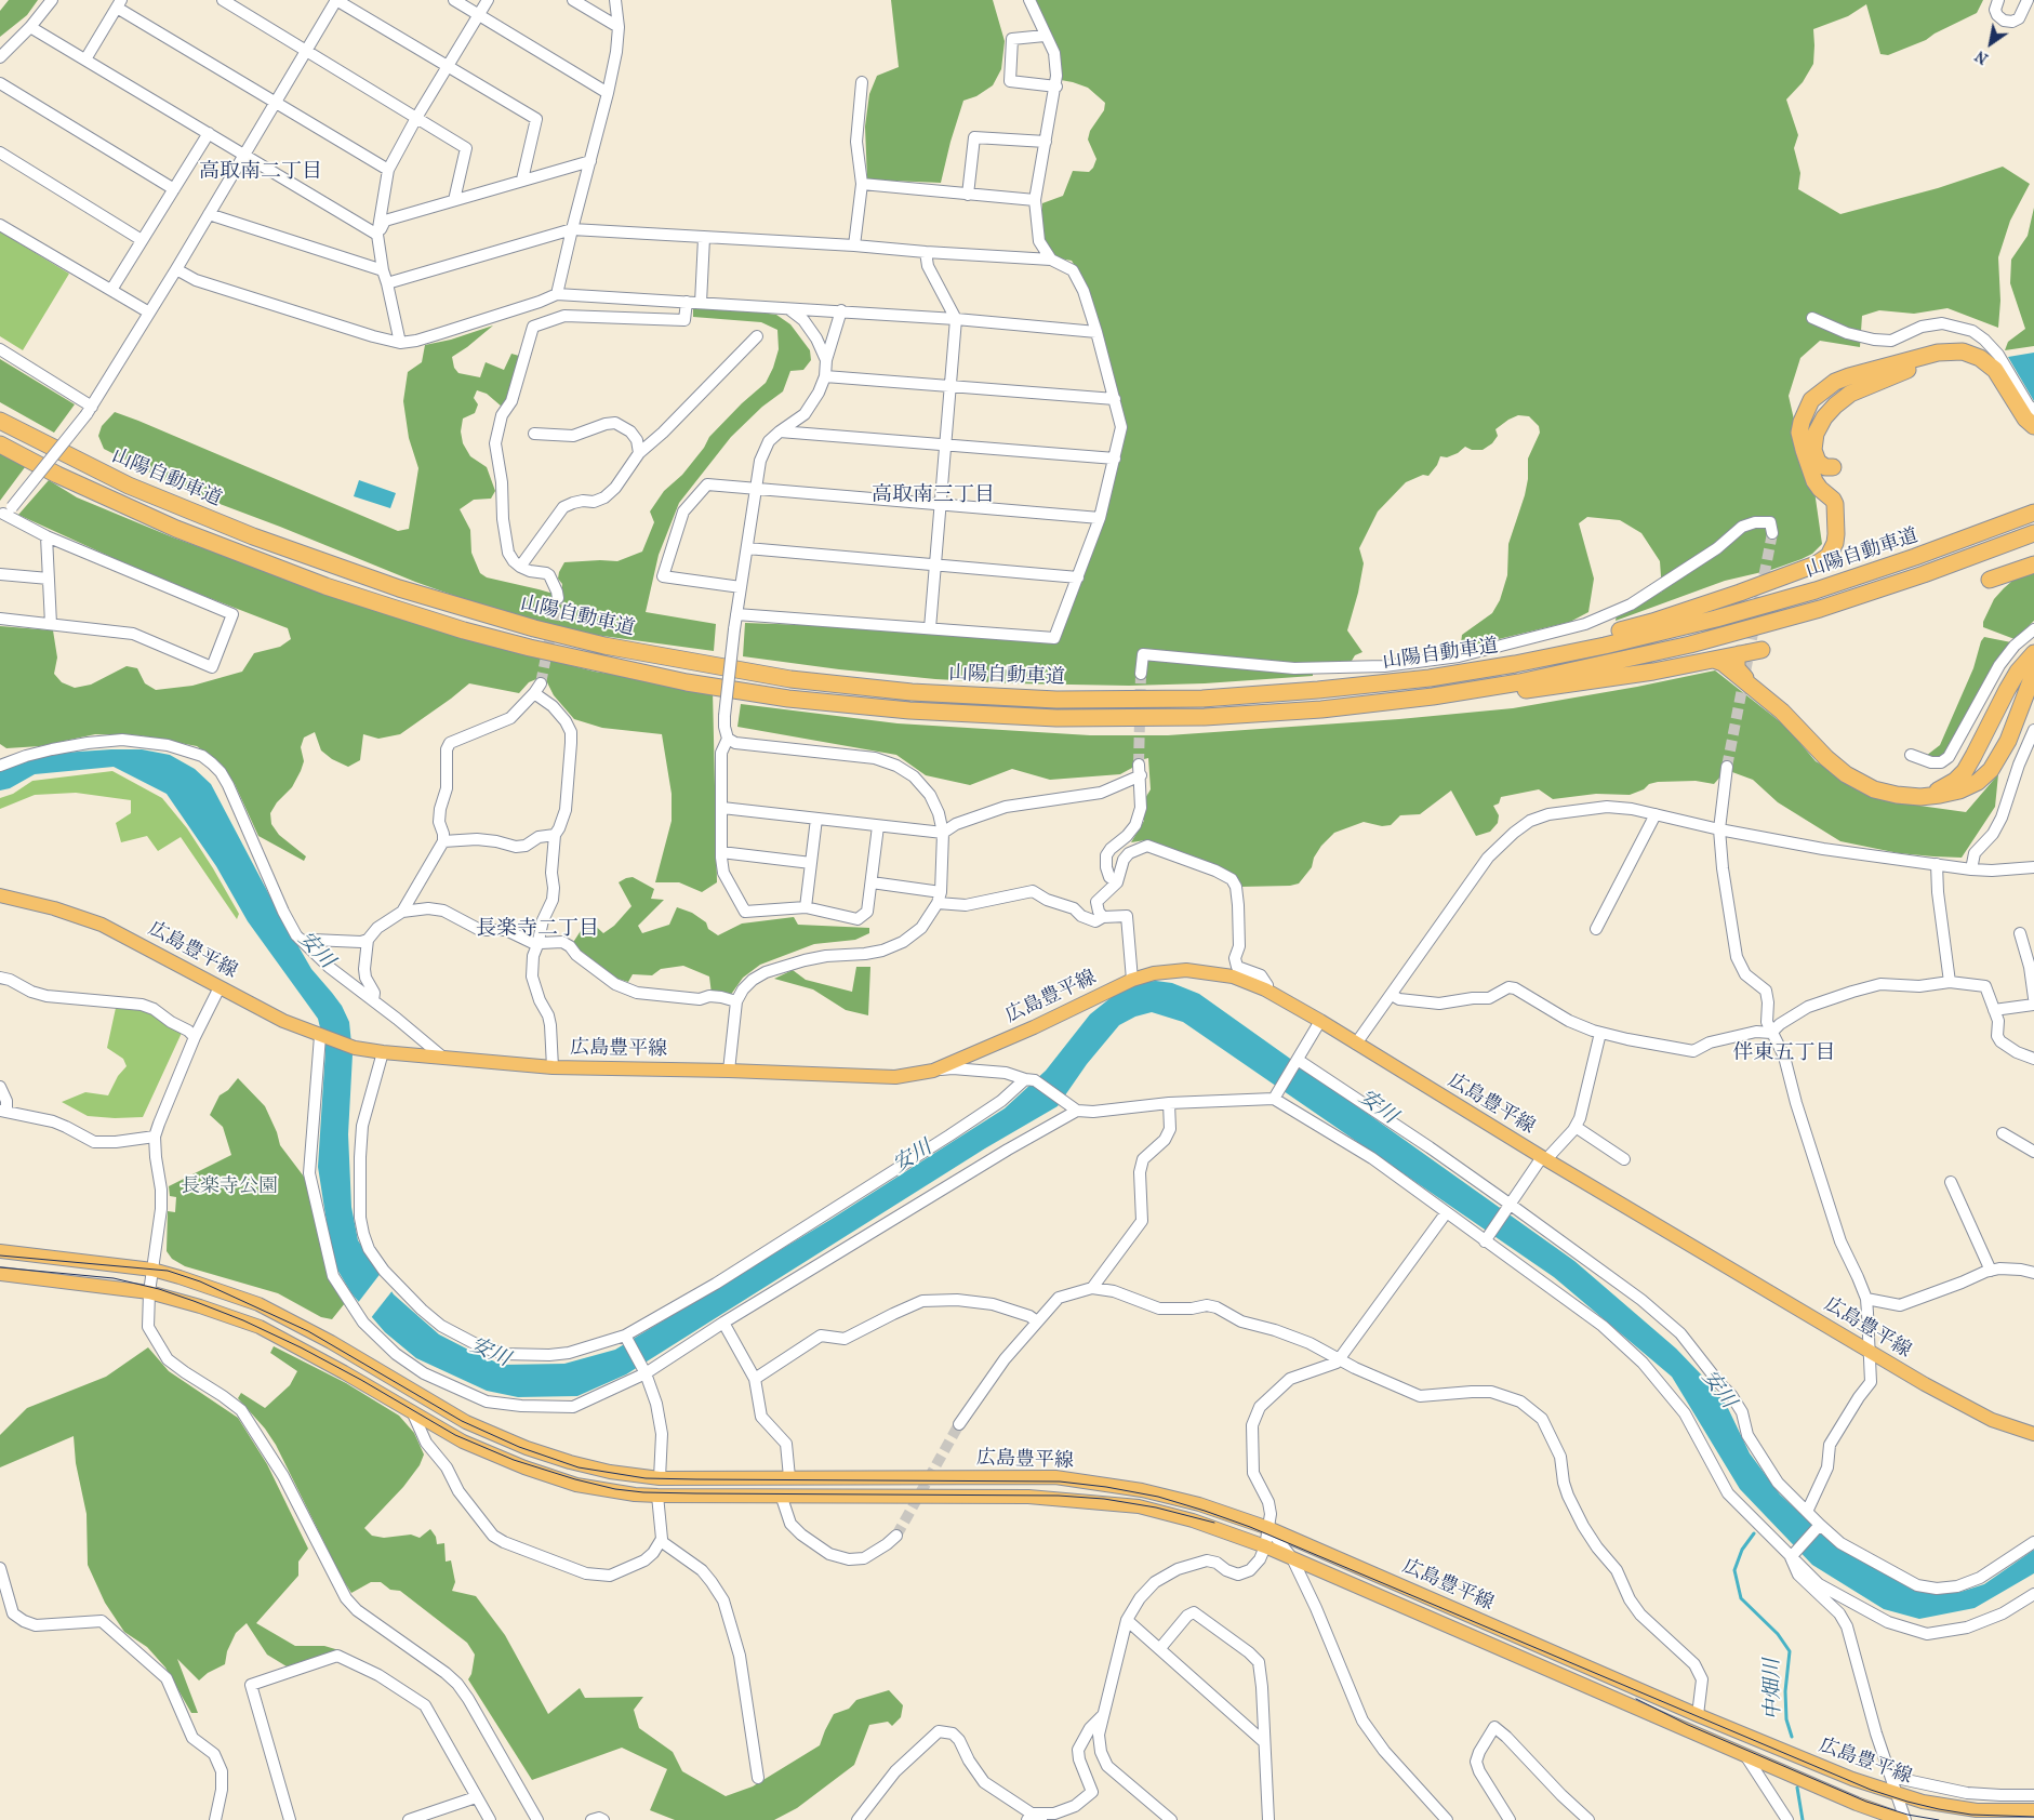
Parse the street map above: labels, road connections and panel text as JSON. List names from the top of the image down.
{
  "streets": {
    "highway": ["山陽自動車道"],
    "main road": ["広島豊平線"]
  },
  "districts": [
    "高取南二丁目",
    "高取南三丁目",
    "長楽寺二丁目",
    "伴東五丁目"
  ],
  "water": ["安川", "中畑川"],
  "parks": ["長楽寺公園"],
  "north": "bottom left"
}
